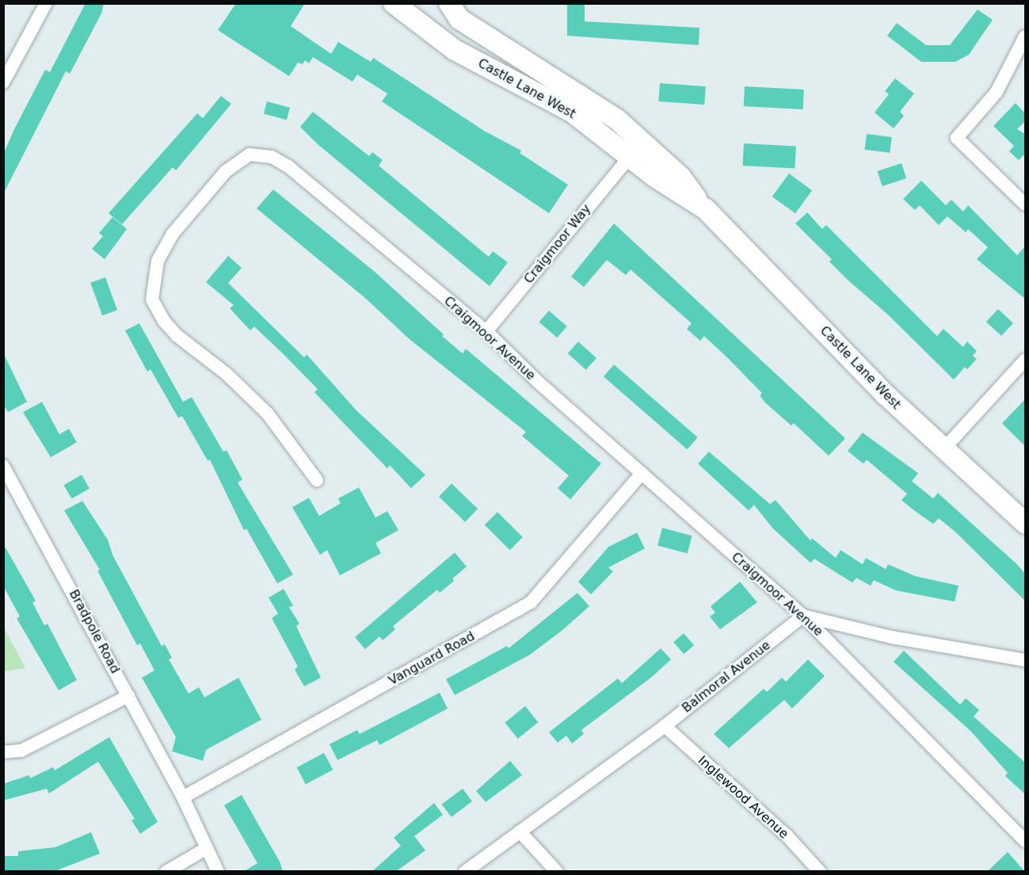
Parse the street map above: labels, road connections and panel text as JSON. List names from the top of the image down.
{
  "streets": {
    "main road": ["Castle Lane West"],
    "street": [
      "Craigmoor Way",
      "Craigmoor Avenue",
      "Bradpole Road",
      "Vanguard Road",
      "Balmoral Avenue",
      "Inglewood Avenue"
    ]
  },
  "crossings": [
    ["Castle Lane West", "Craigmoor Way"],
    ["Craigmoor Way", "Craigmoor Avenue"],
    ["Craigmoor Avenue", "Vanguard Road"],
    ["Craigmoor Avenue", "Balmoral Avenue"],
    ["Bradpole Road", "Vanguard Road"],
    ["Balmoral Avenue", "Inglewood Avenue"]
  ]
}
